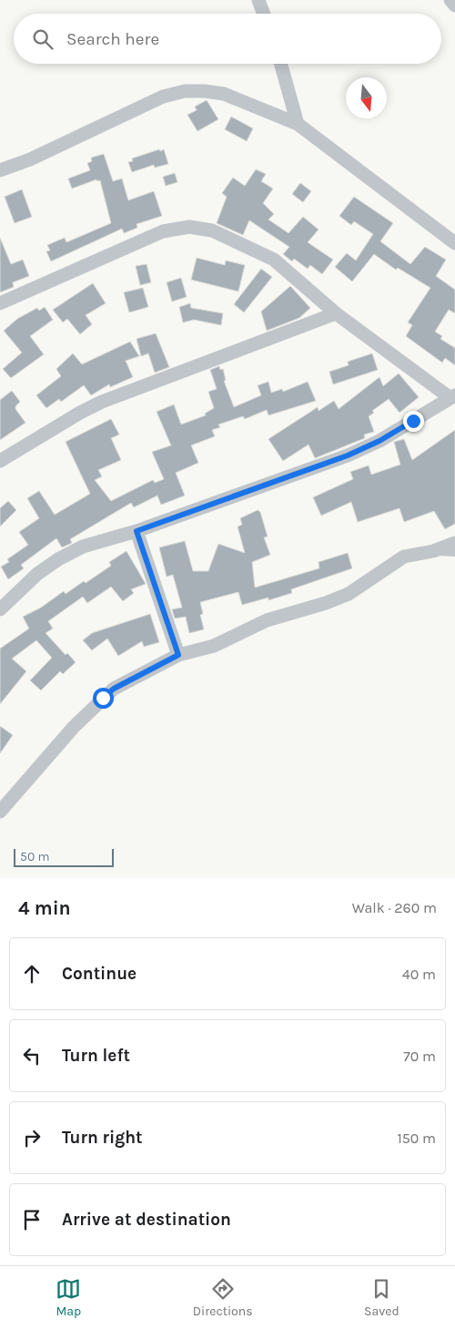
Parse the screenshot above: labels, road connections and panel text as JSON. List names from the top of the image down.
{
  "scale_bar": "50 m",
  "north": "bottom",
  "page": {
    "search": "Search here",
    "scale": "50 m",
    "heading": ["4 min", "Walk · 260 m"],
    "list": [
      ["Continue", "40 m"],
      ["Turn left", "70 m"],
      ["Turn right", "150 m"],
      "Arrive at destination"
    ],
    "nav": ["Map", "Directions", "Saved"]
  }
}
